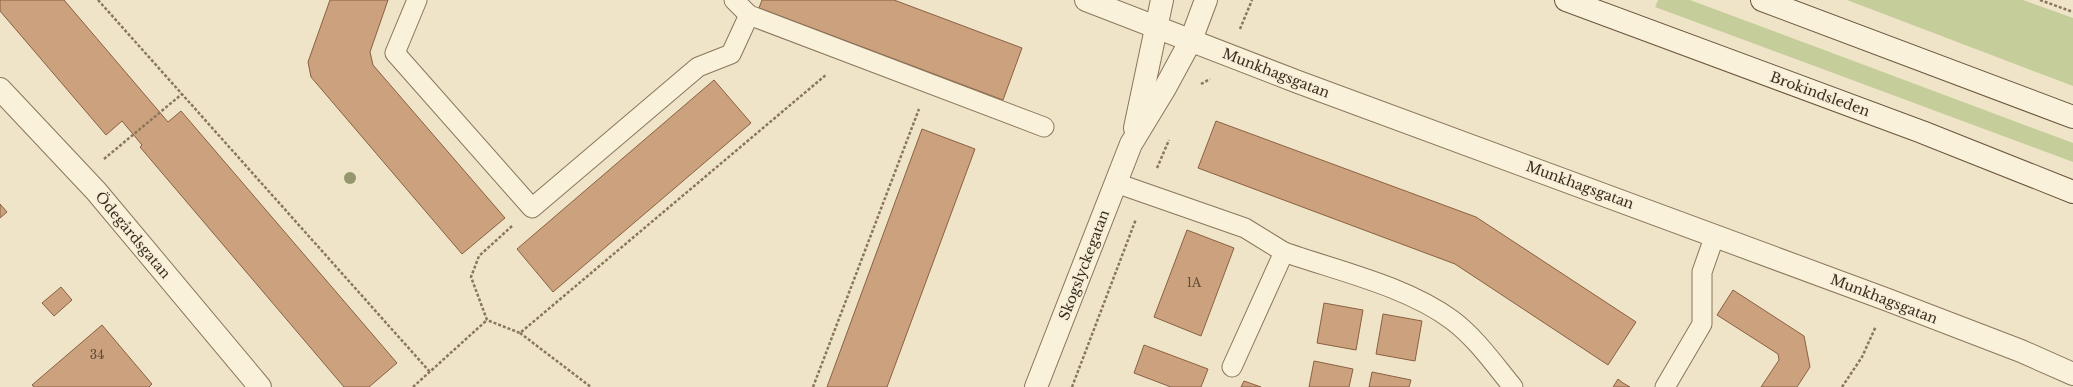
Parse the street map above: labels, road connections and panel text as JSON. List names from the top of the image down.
{
  "streets": {
    "street": [
      "Munkhagsgatan",
      "Brokindsleden",
      "Ödegårdsgatan",
      "Skogslyckegatan"
    ]
  },
  "crossings": [
    ["Munkhagsgatan", "Skogslyckegatan"]
  ],
  "house_numbers": ["1A", "34"]
}
